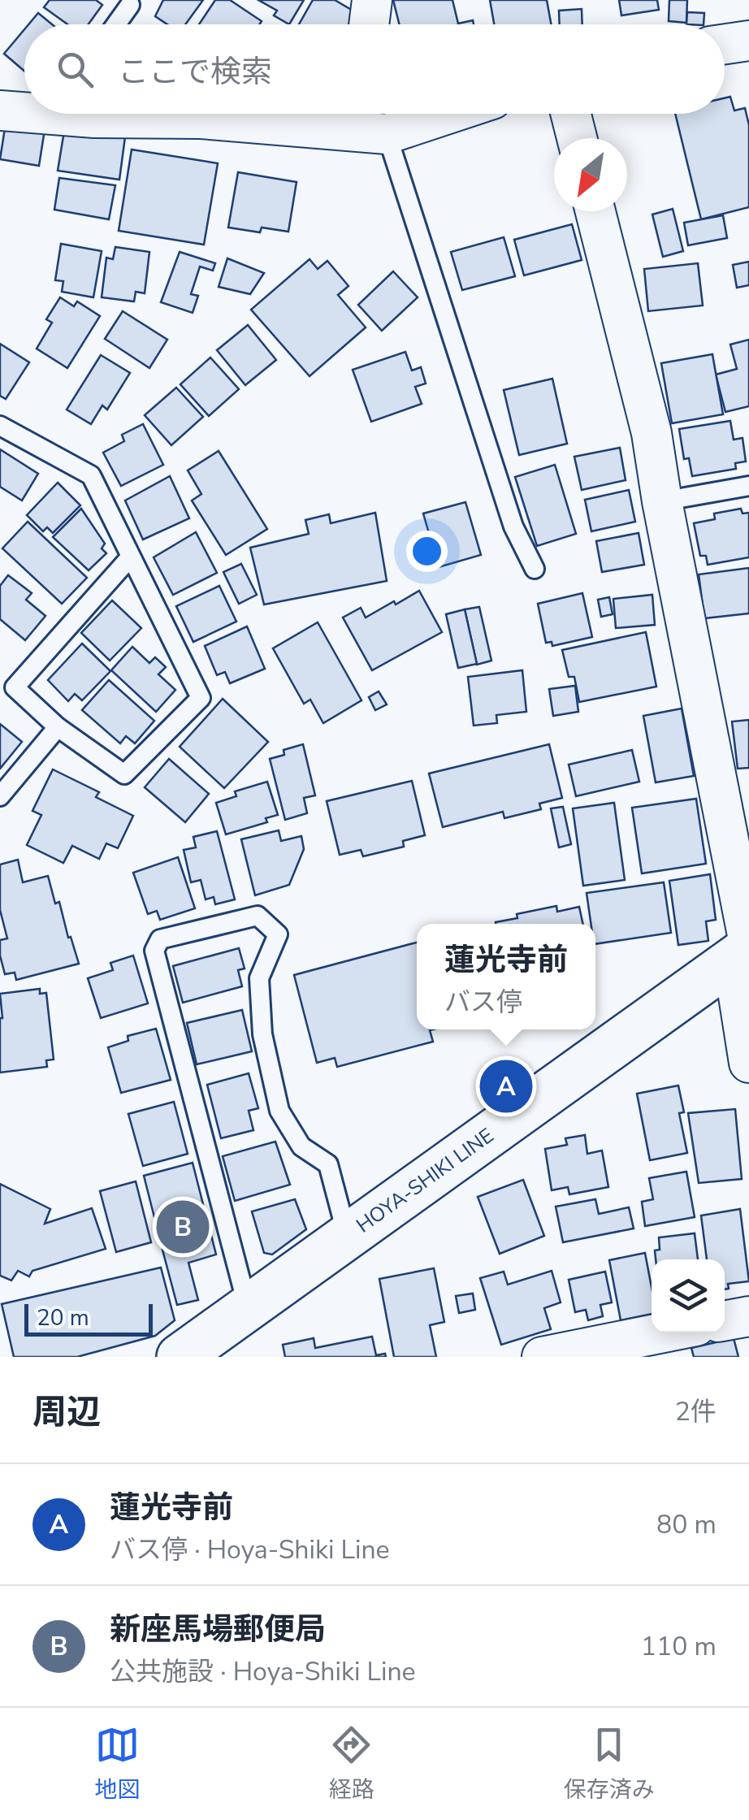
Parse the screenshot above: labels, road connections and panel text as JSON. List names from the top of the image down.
{
  "streets": {
    "main road": ["HOYA-SHIKI LINE"]
  },
  "scale_bar": "20 m",
  "north": "bottom left",
  "page": {
    "search": "ここで検索",
    "popup": ["蓮光寺前", "バス停"],
    "pins": ["A", "B"],
    "scale": "20 m",
    "heading": ["周辺", "2件"],
    "list": [
      {
        "mark": "A",
        "name": "蓮光寺前",
        "note": "バス停 · Hoya-Shiki Line",
        "value": "80 m"
      },
      {
        "mark": "B",
        "name": "新座馬場郵便局",
        "note": "公共施設 · Hoya-Shiki Line",
        "value": "110 m"
      }
    ],
    "nav": ["地図", "経路", "保存済み"]
  }
}
